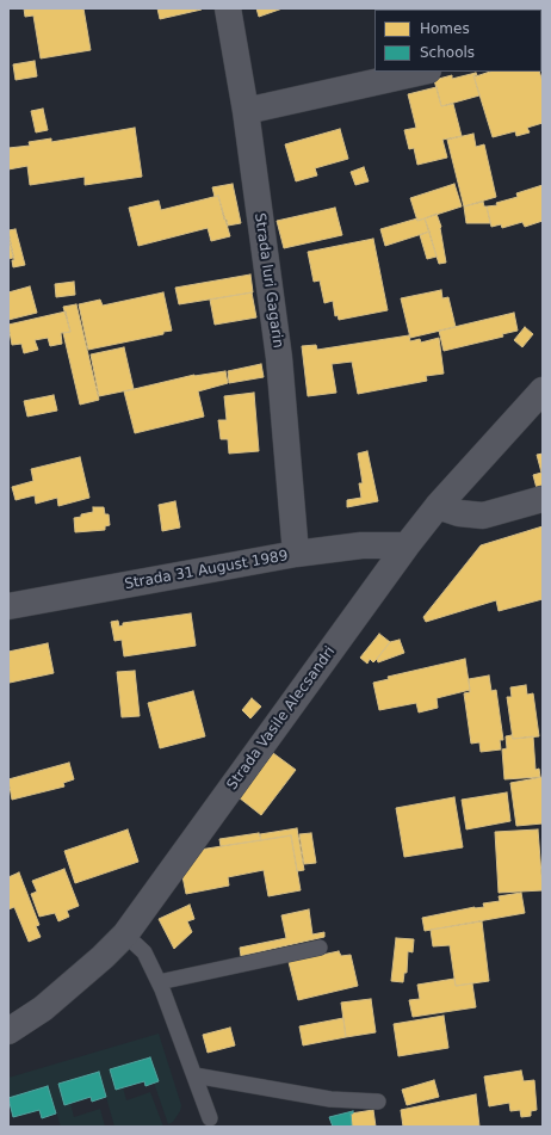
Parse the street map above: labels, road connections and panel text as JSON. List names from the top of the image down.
{
  "streets": {
    "street": ["Strada Iuri Gagarin", "Strada 31 August 1989", "Strada Vasile Alecsandri"]
  },
  "crossings": [
    ["Strada Iuri Gagarin", "Strada 31 August 1989"],
    ["Strada 31 August 1989", "Strada Vasile Alecsandri"]
  ],
  "legend": ["Homes", "Schools"]
}
